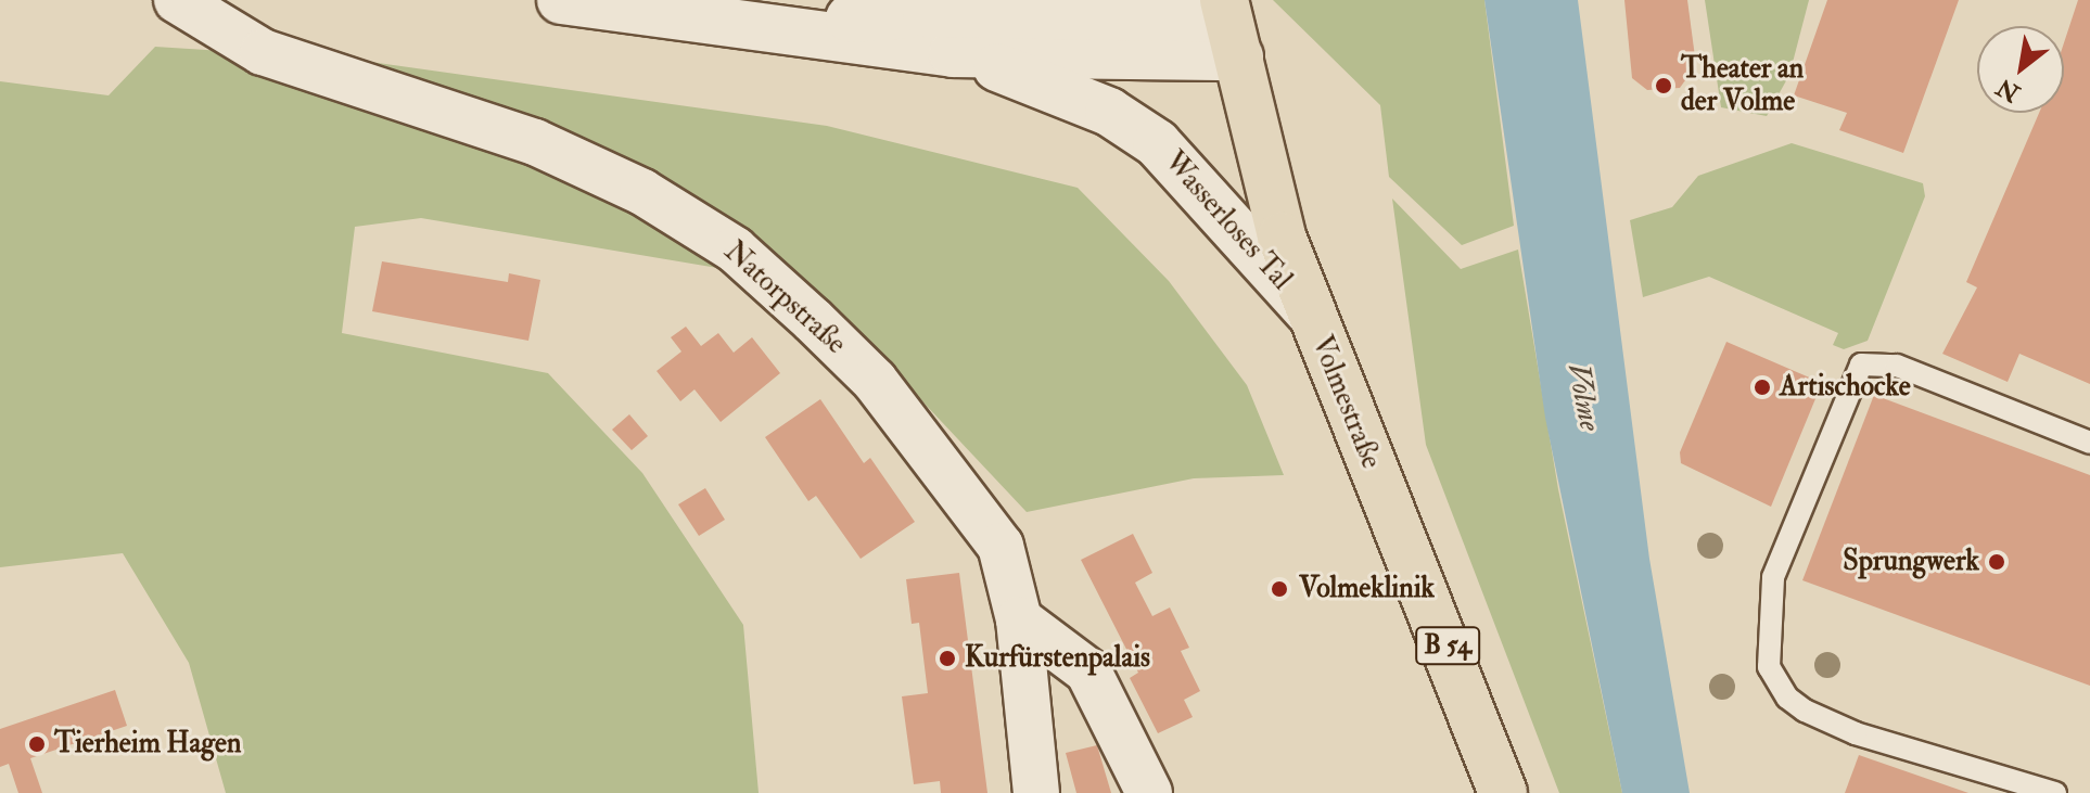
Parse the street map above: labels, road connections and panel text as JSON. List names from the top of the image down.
{
  "streets": {
    "main road": ["Wasserloses Tal", "Volmestraße", "B 54"],
    "street": ["Natorpstraße"]
  },
  "crossings": [
    ["Wasserloses Tal", "Volmestraße"]
  ],
  "water": ["Volme"],
  "places": [
    "Theater an der Volme",
    "Artischocke",
    "Sprungwerk",
    "Volmeklinik",
    "Kurfürstenpalais",
    "Tierheim Hagen"
  ],
  "north": "bottom left"
}
